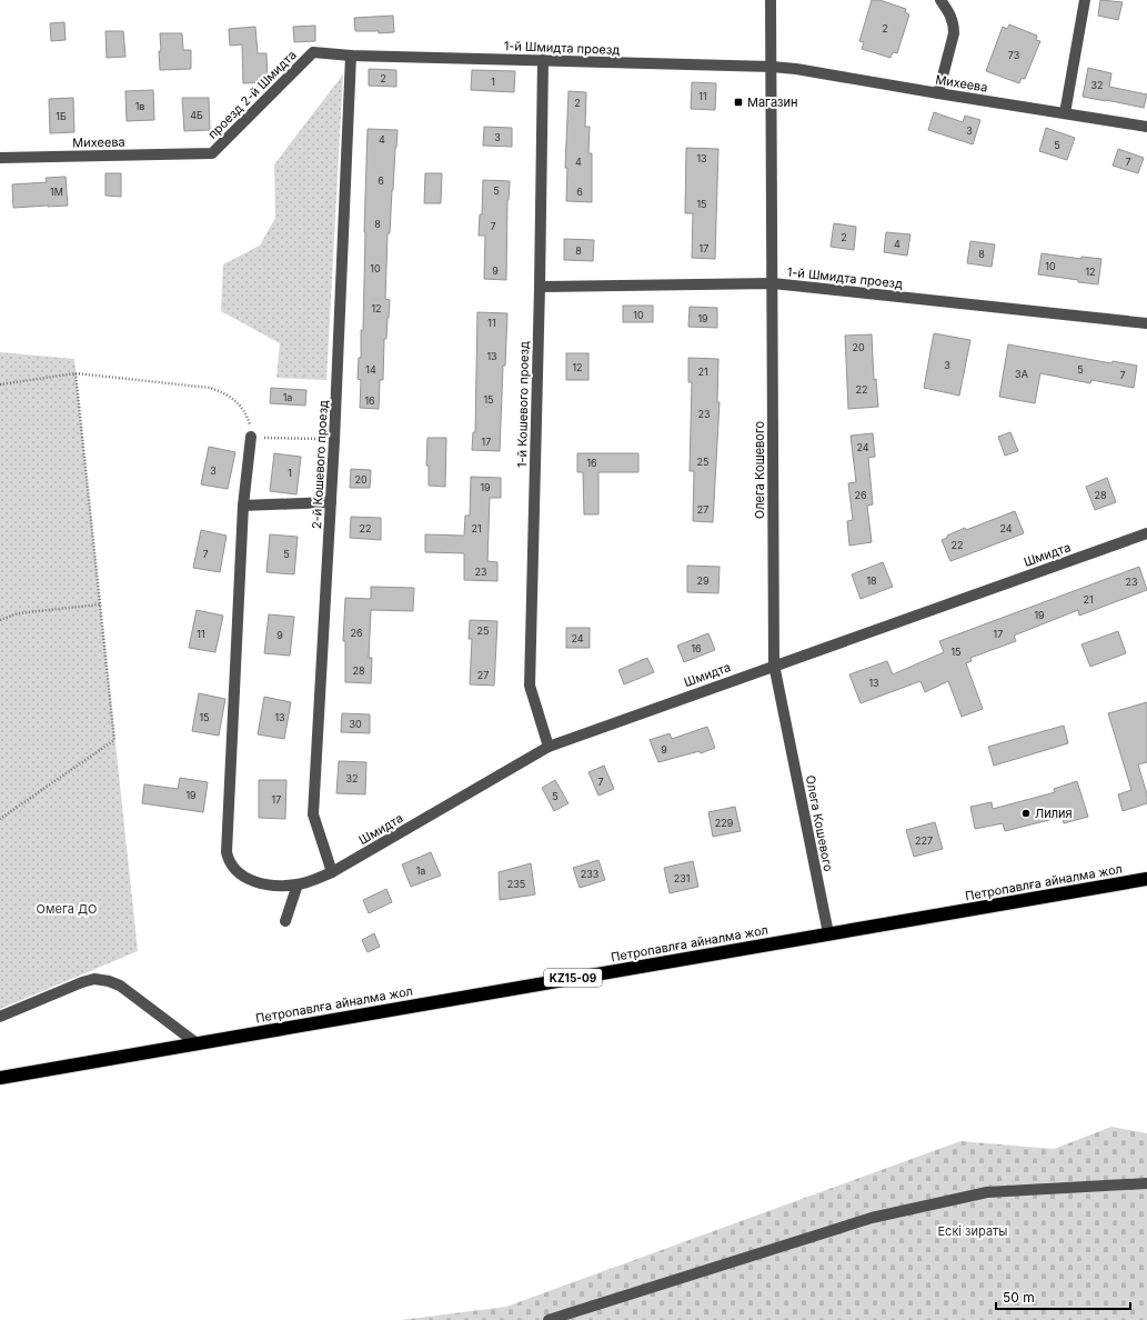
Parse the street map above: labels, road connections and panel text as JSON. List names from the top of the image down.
{
  "streets": {
    "highway": ["Петропавлға айналма жол", "KZ15-09"],
    "street": [
      "1-й Шмидта проезд",
      "Михеева",
      "проезд 2-й Шмидта",
      "1-й Кошевого проезд",
      "2-й Кошевого проезд",
      "Олега Кошевого",
      "Шмидта"
    ]
  },
  "crossings": [
    ["1-й Шмидта проезд", "Михеева"],
    ["1-й Шмидта проезд", "проезд 2-й Шмидта"],
    ["1-й Шмидта проезд", "1-й Кошевого проезд"],
    ["1-й Шмидта проезд", "2-й Кошевого проезд"],
    ["1-й Шмидта проезд", "Олега Кошевого"],
    ["Михеева", "проезд 2-й Шмидта"],
    ["Михеева", "Олега Кошевого"],
    ["проезд 2-й Шмидта", "2-й Кошевого проезд"],
    ["1-й Кошевого проезд", "Шмидта"],
    ["2-й Кошевого проезд", "Шмидта"],
    ["Олега Кошевого", "Шмидта"],
    ["Олега Кошевого", "Петропавлға айналма жол"]
  ],
  "parks": ["Омега ДО", "Ескі зираты"],
  "places": {
    "transit": ["Магазин"],
    "other": ["Лилия"]
  },
  "house_numbers": [
    "2",
    "73",
    "2",
    "1",
    "32",
    "11",
    "2",
    "1в",
    "4Б",
    "1Б",
    "3",
    "3",
    "4",
    "5",
    "13",
    "4",
    "7",
    "6",
    "5",
    "1М",
    "6",
    "15",
    "8",
    "7",
    "2",
    "4",
    "17",
    "8",
    "8",
    "10",
    "10",
    "9",
    "12",
    "12",
    "10",
    "19",
    "11",
    "20",
    "13",
    "3",
    "12",
    "14",
    "5",
    "21",
    "3А",
    "7",
    "22",
    "1а",
    "15",
    "16",
    "23",
    "17",
    "24",
    "25",
    "16",
    "3",
    "1",
    "20",
    "19",
    "26",
    "28",
    "27",
    "22",
    "21",
    "24",
    "22",
    "7",
    "5",
    "23",
    "29",
    "18",
    "23",
    "21",
    "19",
    "25",
    "26",
    "11",
    "17",
    "9",
    "24",
    "16",
    "15",
    "28",
    "27",
    "13",
    "15",
    "13",
    "30",
    "9",
    "32",
    "7",
    "19",
    "5",
    "17",
    "229",
    "227",
    "1а",
    "233",
    "231",
    "235"
  ],
  "scale_bar": "50 m"
}
